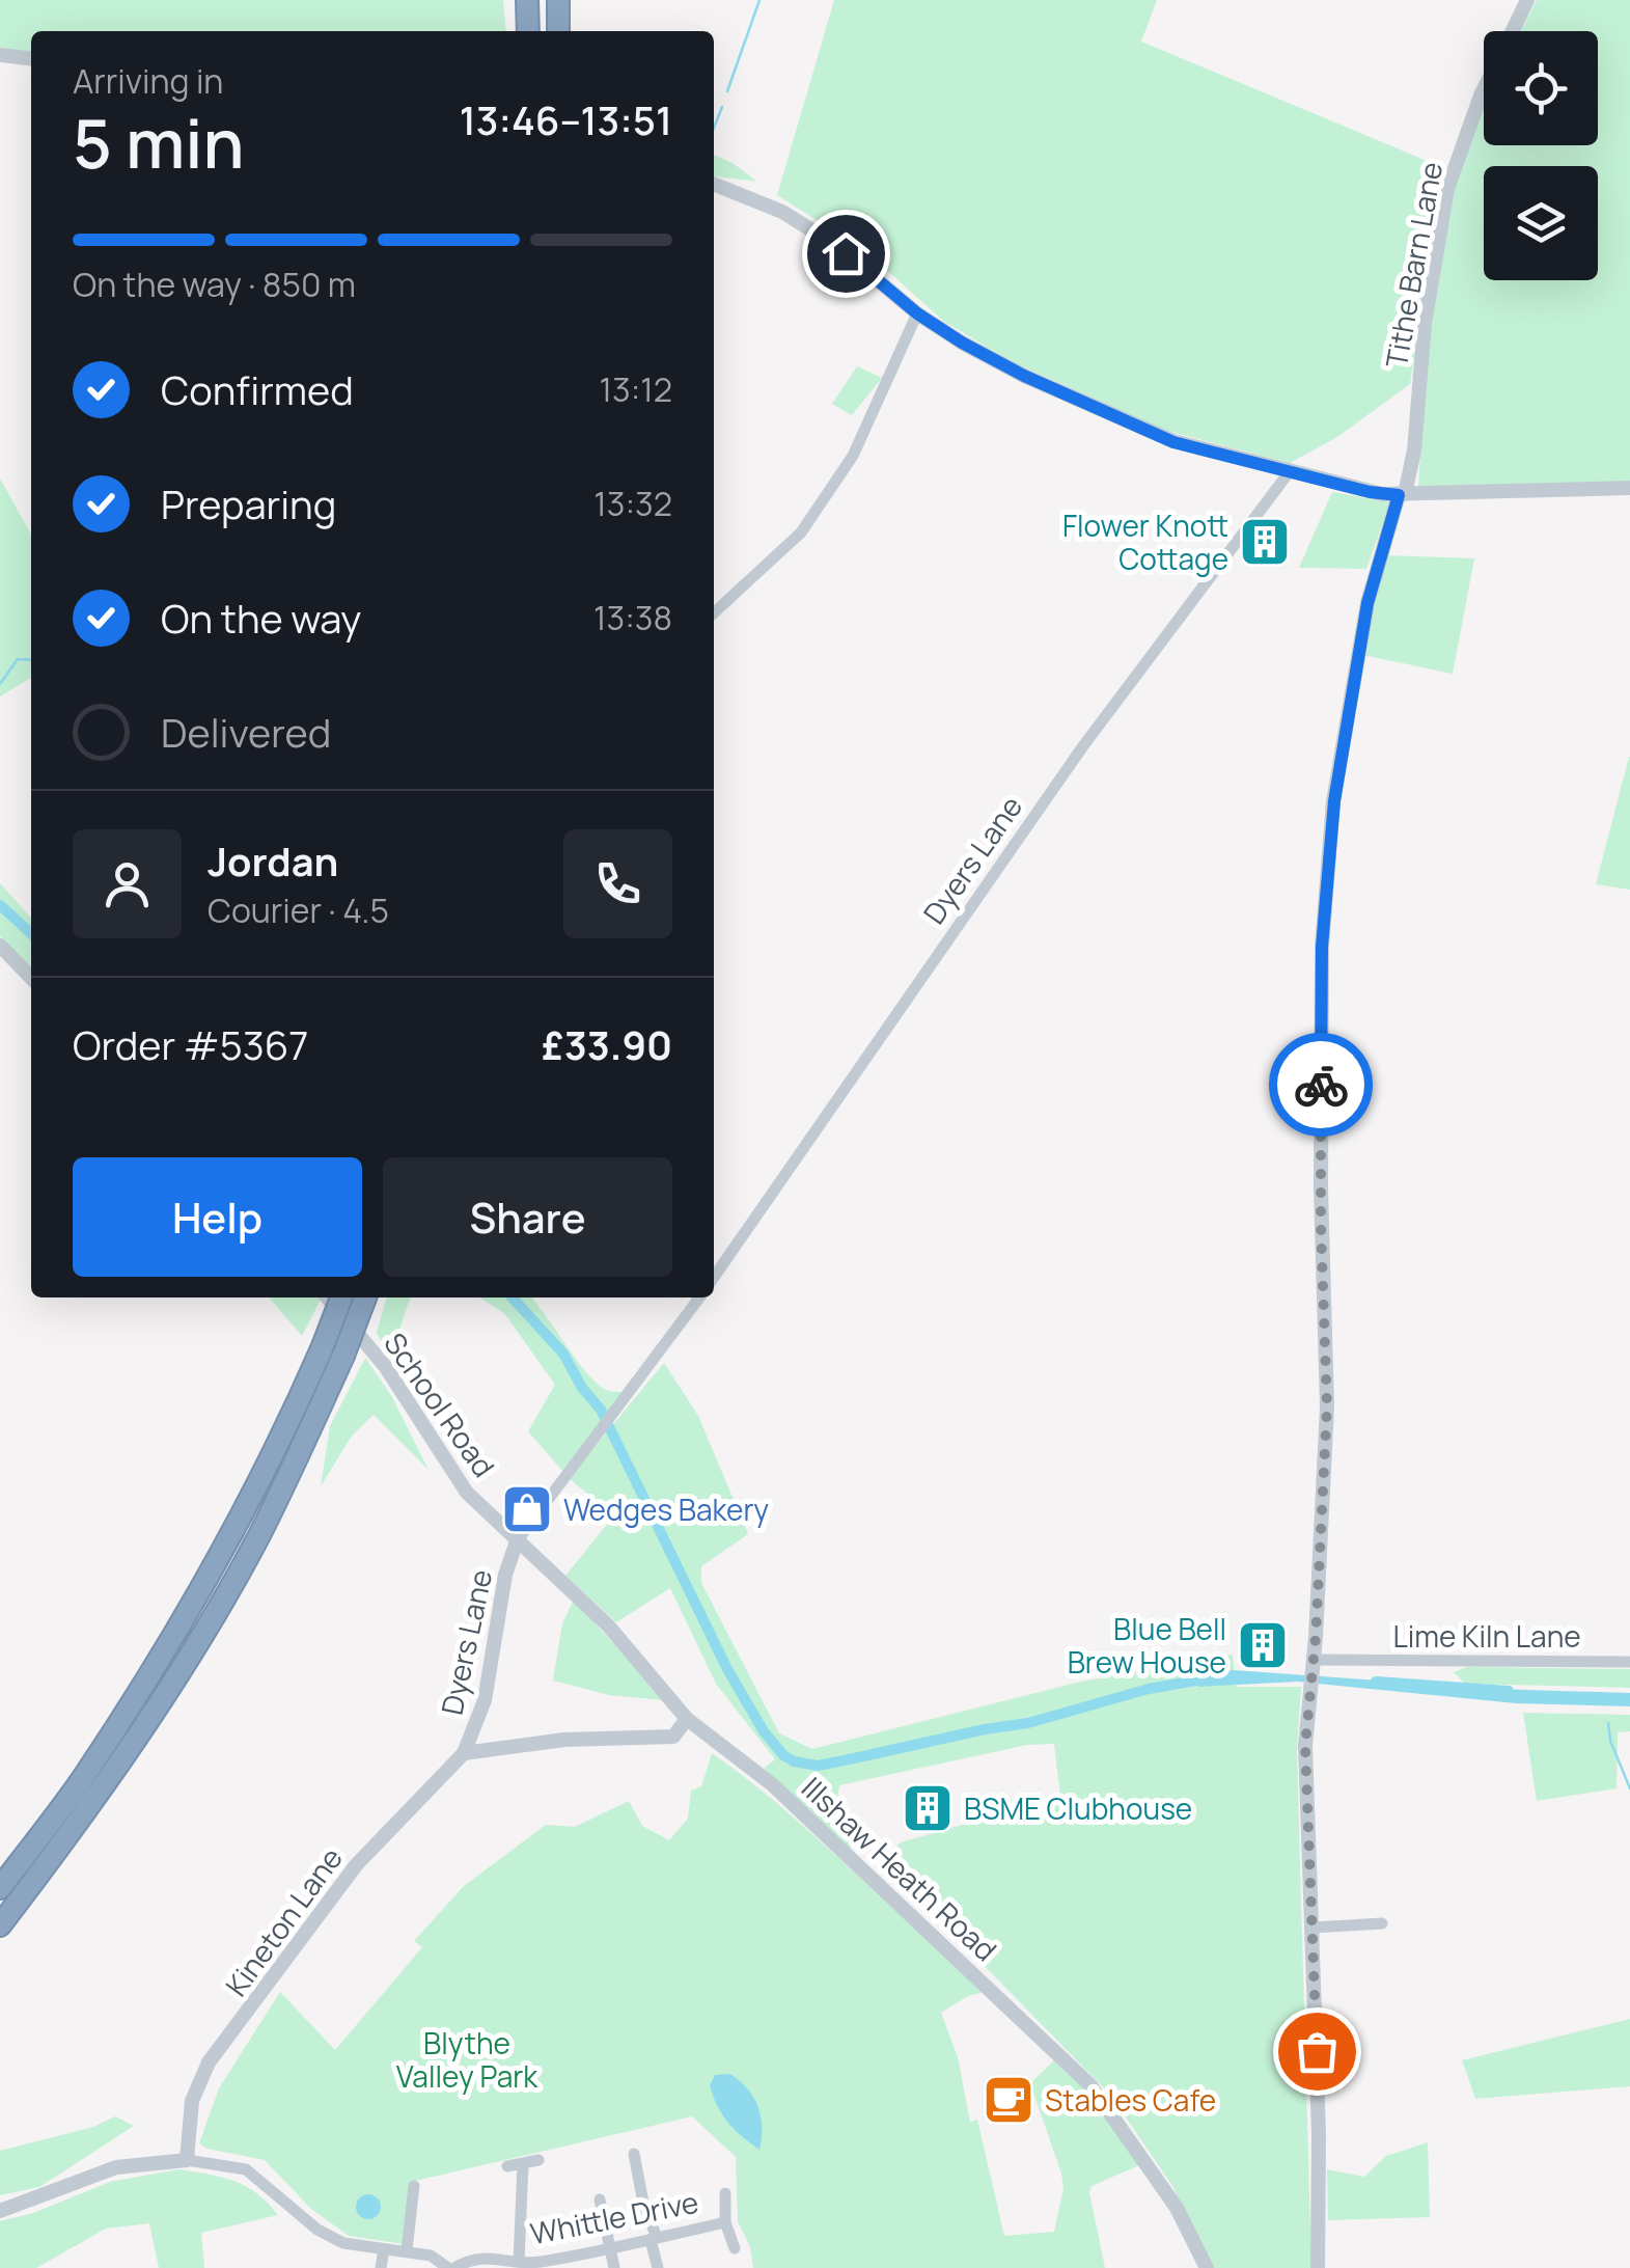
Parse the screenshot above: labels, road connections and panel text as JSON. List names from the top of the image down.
{
  "streets": {
    "street": [
      "Tithe Barn Lane",
      "Dyers Lane",
      "School Road",
      "Lime Kiln Lane",
      "Illshaw Heath Road",
      "Kineton Lane",
      "Whittle Drive"
    ]
  },
  "crossings": [
    ["Tithe Barn Lane", "Lime Kiln Lane"],
    ["Dyers Lane", "School Road"],
    ["Dyers Lane", "Illshaw Heath Road"],
    ["Dyers Lane", "Kineton Lane"],
    ["School Road", "Illshaw Heath Road"]
  ],
  "parks": ["Blythe Valley Park"],
  "places": {
    "building": ["Flower Knott Cottage", "Blue Bell Brew House", "BSME Clubhouse"],
    "shop": ["Wedges Bakery"],
    "cafe": ["Stables Cafe"]
  },
  "page": {
    "heading": ["5 min", "Arriving in", "13:46–13:51"],
    "panel": [
      "Jordan",
      "Courier · 4.5",
      "Order #5367",
      "£33.90"
    ],
    "bar": "On the way · 850 m",
    "list": [
      ["Confirmed", "13:12"],
      ["Preparing", "13:32"],
      ["On the way", "13:38"],
      "Delivered"
    ],
    "buttons": ["Help", "Share"]
  }
}
